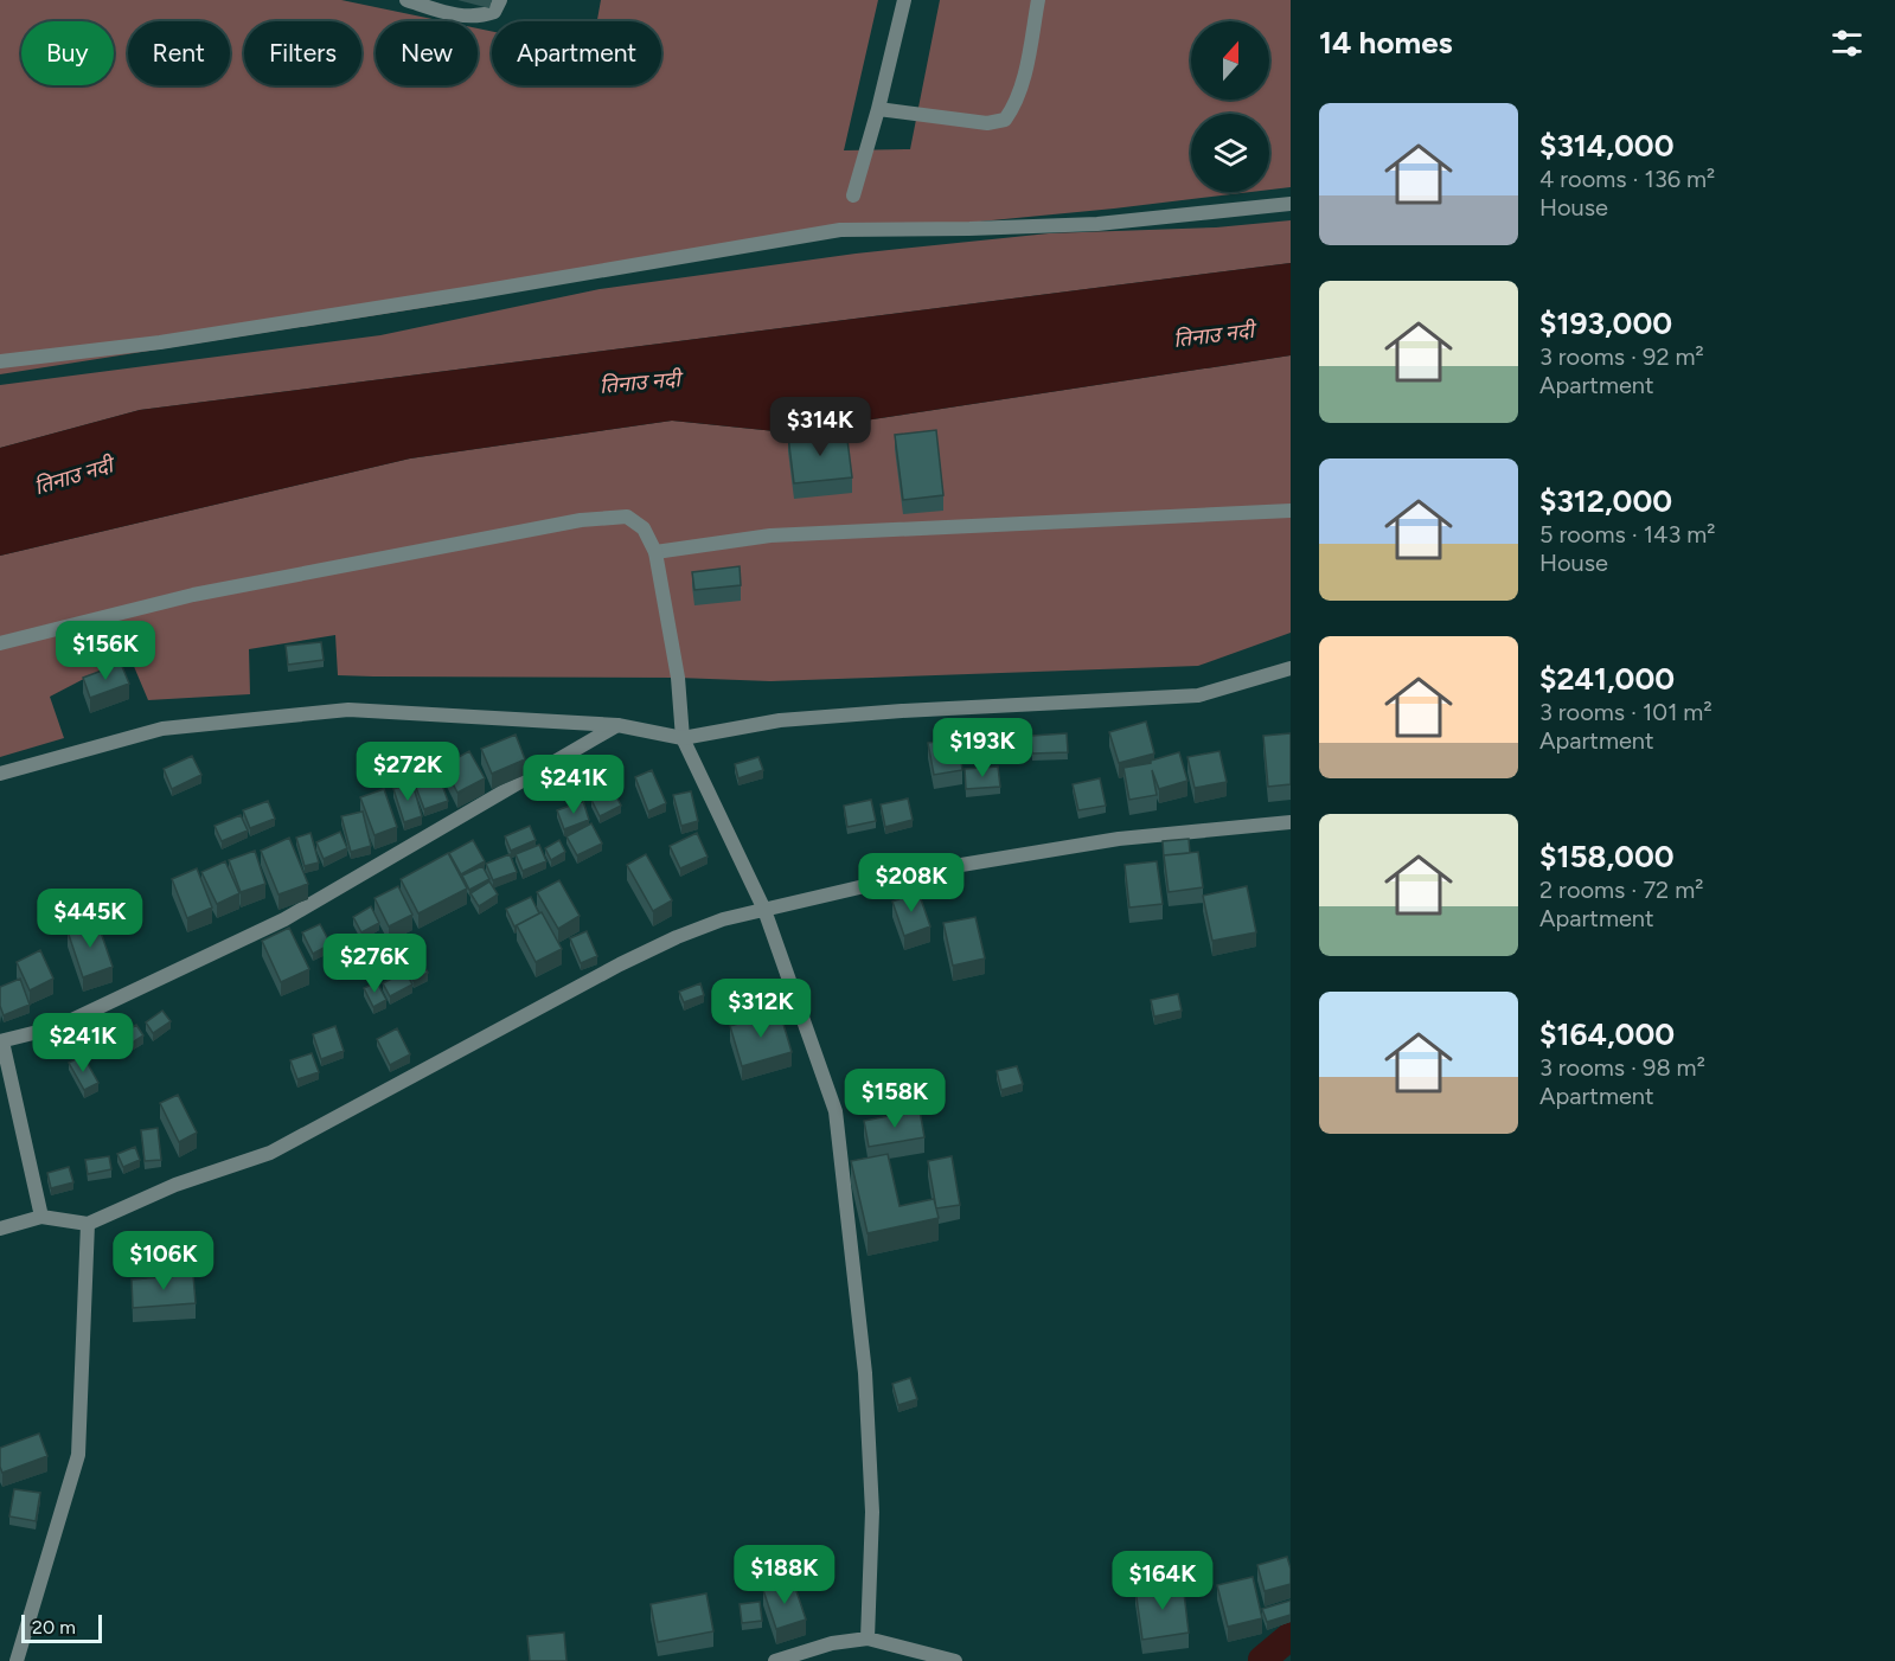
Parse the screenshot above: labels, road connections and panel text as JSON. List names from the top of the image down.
{
  "water": ["तिनाउ नदी"],
  "scale_bar": "20 m",
  "north": "top",
  "page": {
    "heading": "14 homes",
    "chip": [
      "Buy",
      "Rent",
      "Filters",
      "New",
      "Apartment"
    ],
    "list": [
      {
        "name": "$314,000",
        "note": "4 rooms · 136 m² · House"
      },
      {
        "name": "$193,000",
        "note": "3 rooms · 92 m² · Apartment"
      },
      {
        "name": "$312,000",
        "note": "5 rooms · 143 m² · House"
      },
      {
        "name": "$241,000",
        "note": "3 rooms · 101 m² · Apartment"
      },
      {
        "name": "$158,000",
        "note": "2 rooms · 72 m² · Apartment"
      },
      {
        "name": "$164,000",
        "note": "3 rooms · 98 m² · Apartment"
      }
    ],
    "price": [
      "$314K",
      "$156K",
      "$193K",
      "$272K",
      "$241K",
      "$208K",
      "$445K",
      "$276K",
      "$312K",
      "$241K",
      "$158K",
      "$106K",
      "$188K",
      "$164K"
    ],
    "scale": "20 m"
  }
}
